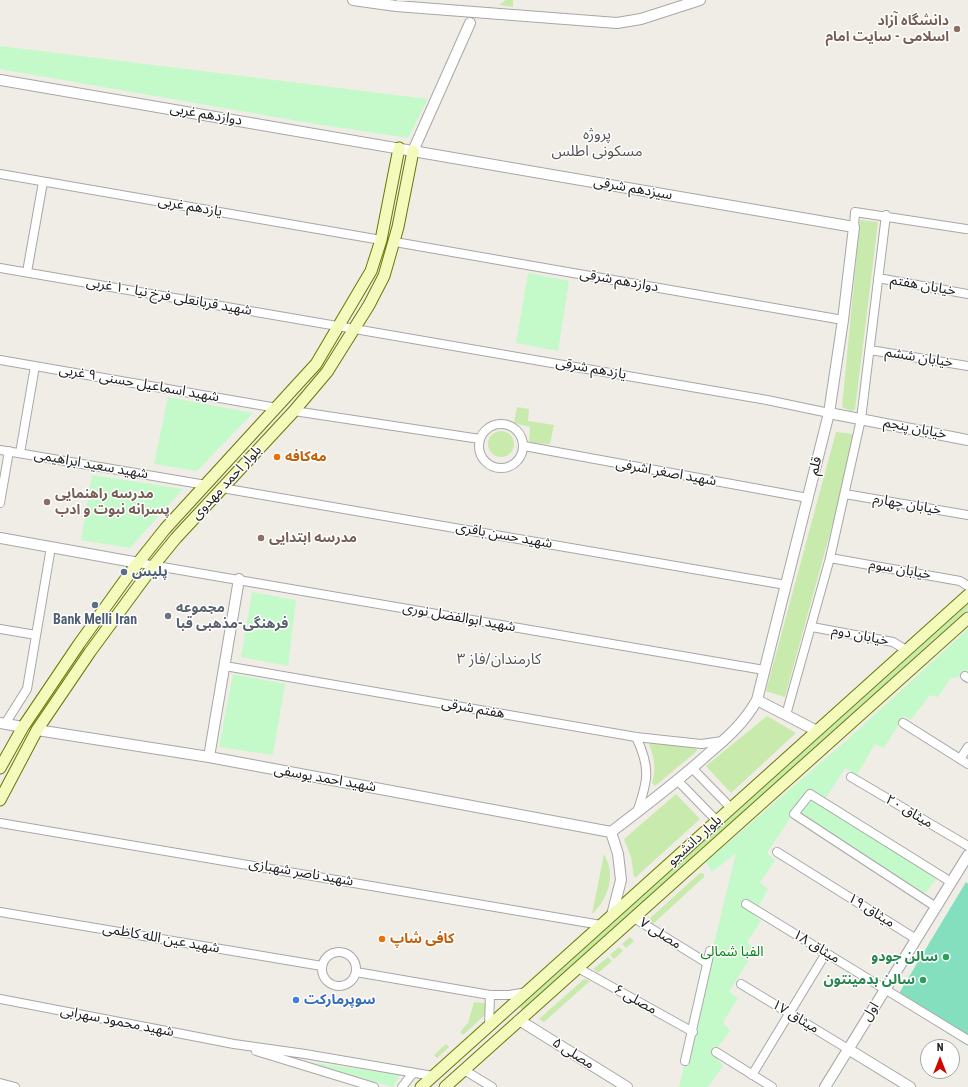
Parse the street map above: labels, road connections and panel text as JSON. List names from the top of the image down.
{
  "streets": {
    "main road": ["بلوار احمد مهدوی", "بلوار دانشجو"],
    "street": [
      "دوازدهم غربی",
      "سیزدهم شرقی",
      "یازدهم غربی",
      "دوازدهم شرقی",
      "خیابان هفتم",
      "شهید قربانعلی فرخ نیا ۱۰ غربی",
      "خیابان ششم",
      "یازدهم شرقی",
      "شهید اسماعیل حسنی ۹ غربی",
      "خیابان پنجم",
      "شهید سعید ابراهیمی",
      "قلم",
      "شهید اصغر اشرفی",
      "خیابان چهارم",
      "شهید حسن باقری",
      "خیابان سوم",
      "شهید ابوالفضل نوری",
      "خیابان دوم",
      "هفتم شرقی",
      "شهید احمد یوسفی",
      "میثاق ۲۰",
      "شهید ناصر شهبازی",
      "میثاق ۱۹",
      "مصلی ۷",
      "شهید عین الله کاظمی",
      "میثاق ۱۸",
      "مصلی ۶",
      "اول",
      "میثاق ۱۷",
      "شهید محمود سهرابی",
      "مصلی ۵"
    ]
  },
  "crossings": [
    ["دوازدهم غربی", "سیزدهم شرقی"],
    ["دوازدهم غربی", "بلوار احمد مهدوی"],
    ["سیزدهم شرقی", "قلم"],
    ["سیزدهم شرقی", "بلوار احمد مهدوی"],
    ["یازدهم غربی", "بلوار احمد مهدوی"],
    ["دوازدهم شرقی", "قلم"],
    ["دوازدهم شرقی", "بلوار احمد مهدوی"],
    ["شهید قربانعلی فرخ نیا ۱۰ غربی", "یازدهم شرقی"],
    ["شهید قربانعلی فرخ نیا ۱۰ غربی", "بلوار احمد مهدوی"],
    ["یازدهم شرقی", "خیابان پنجم"],
    ["یازدهم شرقی", "قلم"],
    ["یازدهم شرقی", "بلوار احمد مهدوی"],
    ["شهید اسماعیل حسنی ۹ غربی", "بلوار احمد مهدوی"],
    ["خیابان پنجم", "قلم"],
    ["شهید سعید ابراهیمی", "بلوار احمد مهدوی"],
    ["قلم", "شهید اصغر اشرفی"],
    ["قلم", "شهید حسن باقری"],
    ["قلم", "شهید ابوالفضل نوری"],
    ["قلم", "هفتم شرقی"],
    ["قلم", "شهید احمد یوسفی"],
    ["بلوار احمد مهدوی", "شهید حسن باقری"],
    ["بلوار احمد مهدوی", "شهید ابوالفضل نوری"],
    ["بلوار احمد مهدوی", "شهید احمد یوسفی"],
    ["خیابان دوم", "بلوار دانشجو"],
    ["بلوار دانشجو", "شهید ناصر شهبازی"],
    ["بلوار دانشجو", "مصلی ۷"],
    ["بلوار دانشجو", "مصلی ۶"],
    ["بلوار دانشجو", "شهید محمود سهرابی"],
    ["بلوار دانشجو", "مصلی ۵"],
    ["میثاق ۱۹", "اول"],
    ["میثاق ۱۸", "اول"],
    ["اول", "میثاق ۱۷"]
  ],
  "districts": ["پروژه مسکونی اطلس", "کارمندان/فاز ۳"],
  "parks": ["الفبا شمالی"],
  "places": [
    "دانشگاه آزاد اسلامی - سایت امام",
    "مه‌کافه",
    "مدرسه راهنمایی پسرانه نبوت و ادب",
    "مدرسه ابتدایی",
    "پلیس",
    "Bank Melli Iran",
    "مجموعه فرهنگی-مذهبی قبا",
    "کافی شاپ",
    "سالن جودو",
    "سالن بدمینتون",
    "سوپرمارکت"
  ],
  "north": "top"
}
